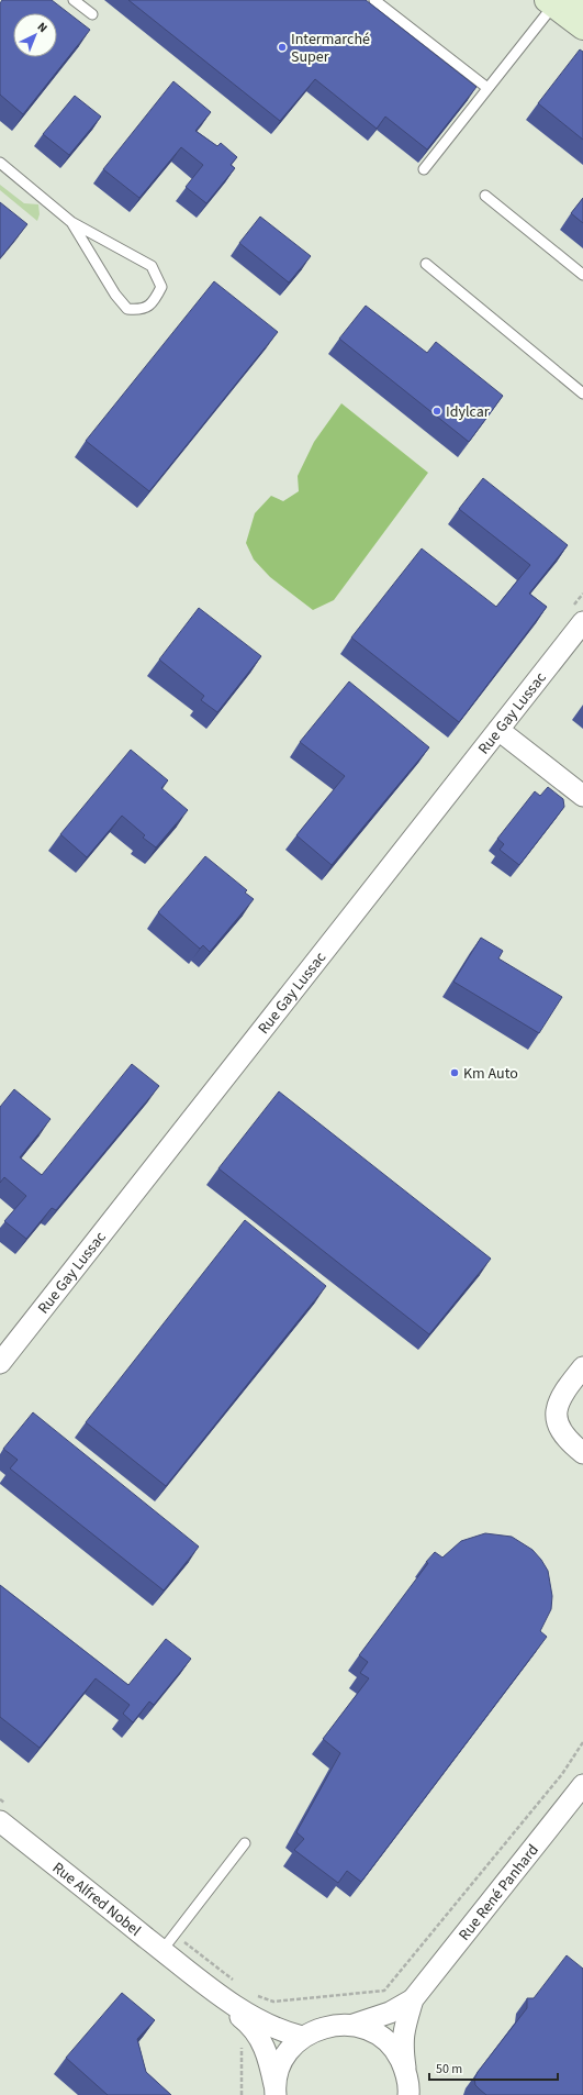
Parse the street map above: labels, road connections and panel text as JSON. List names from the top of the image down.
{
  "streets": {
    "street": ["Rue Gay Lussac", "Rue René Panhard", "Rue Alfred Nobel"]
  },
  "places": ["Intermarché Super", "Idylcar", "Km Auto"],
  "scale_bar": "50 m",
  "north": "top right"
}
